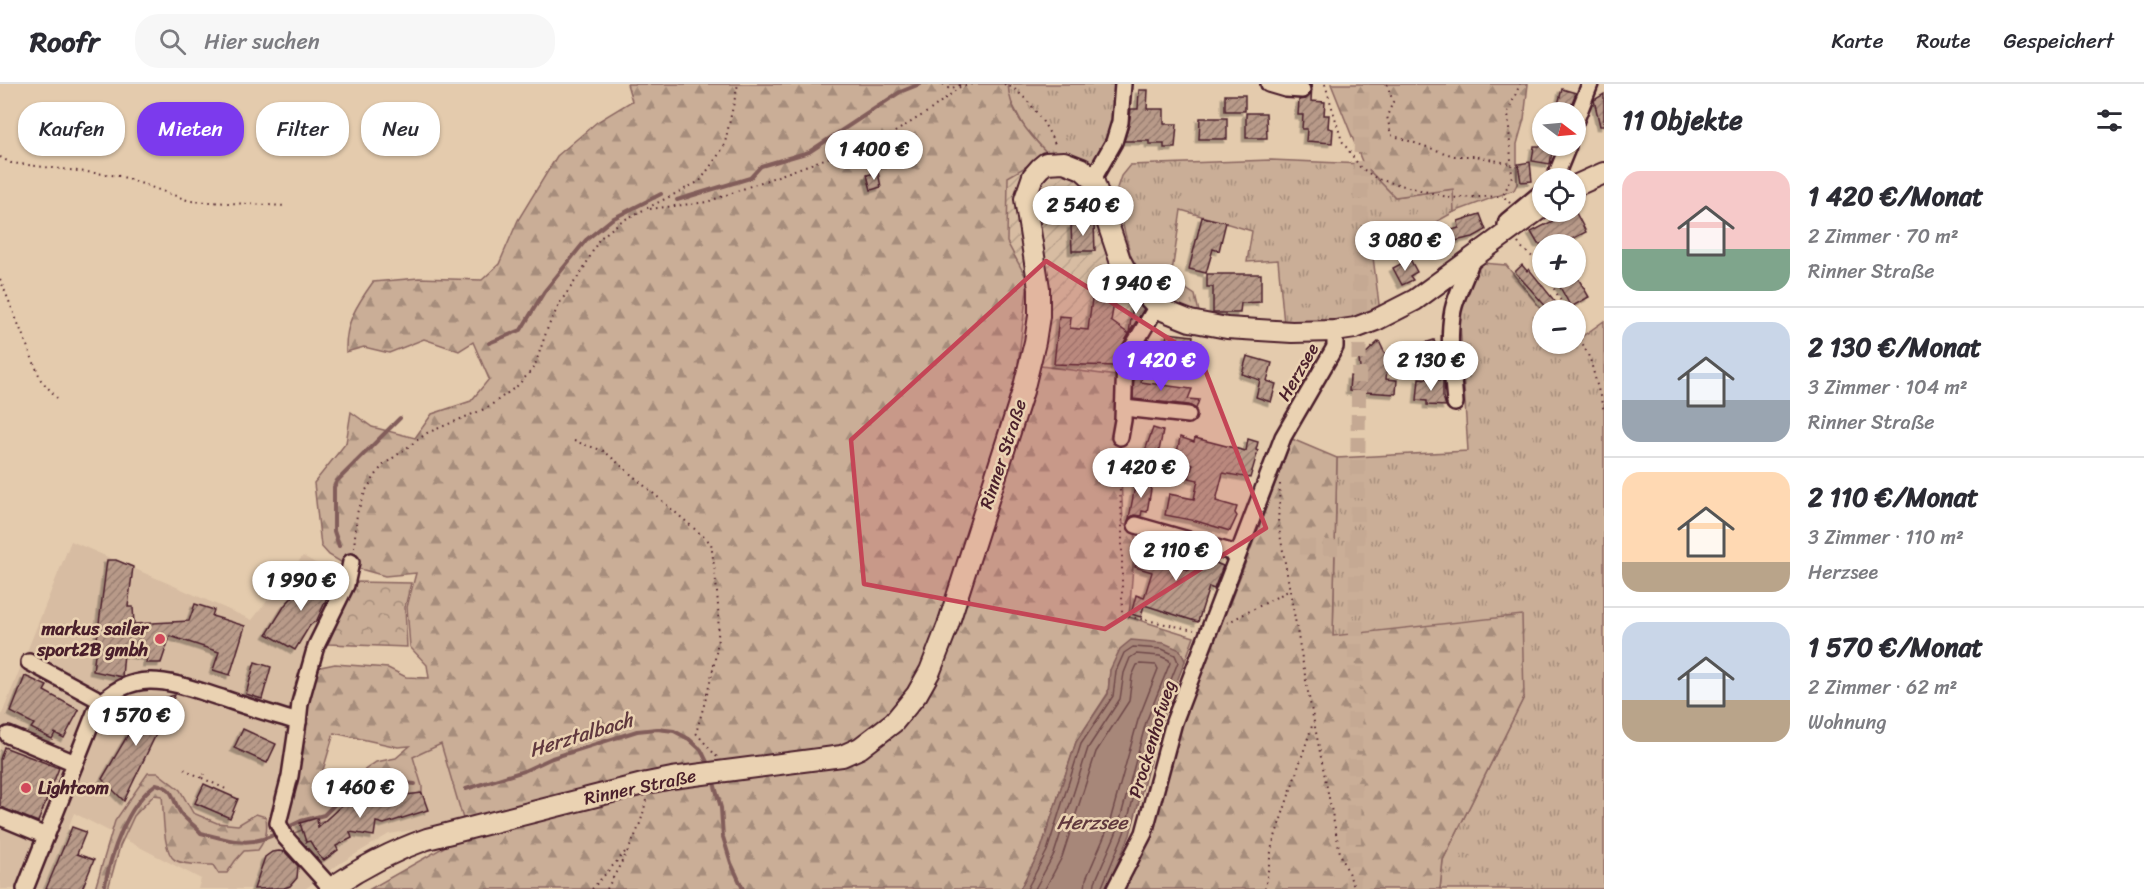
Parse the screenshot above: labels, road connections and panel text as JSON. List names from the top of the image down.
{
  "streets": {
    "main road": ["Rinner Straße"],
    "street": ["Herzsee", "Prockenhofweg"]
  },
  "crossings": [
    ["Herzsee", "Prockenhofweg"]
  ],
  "water": ["Herztalbach", "Herzsee"],
  "places": ["markus sailer sport2B gmbh", "Lightcom"],
  "north": "right",
  "page": {
    "header": "Roofr",
    "search": "Hier suchen",
    "nav": ["Karte", "Route", "Gespeichert"],
    "heading": "11 Objekte",
    "map_buttons": ["+", "−"],
    "chip": [
      "Kaufen",
      "Mieten",
      "Filter",
      "Neu"
    ],
    "price": [
      "1 400 €",
      "2 540 €",
      "3 080 €",
      "1 940 €",
      "1 420 €",
      "2 130 €",
      "1 420 €",
      "2 110 €",
      "1 990 €",
      "1 570 €",
      "1 460 €"
    ],
    "list": [
      {
        "name": "1 420 €/Monat",
        "note": "2 Zimmer · 70 m² · Rinner Straße"
      },
      {
        "name": "2 130 €/Monat",
        "note": "3 Zimmer · 104 m² · Rinner Straße"
      },
      {
        "name": "2 110 €/Monat",
        "note": "3 Zimmer · 110 m² · Herzsee"
      },
      {
        "name": "1 570 €/Monat",
        "note": "2 Zimmer · 62 m² · Wohnung"
      }
    ]
  }
}
